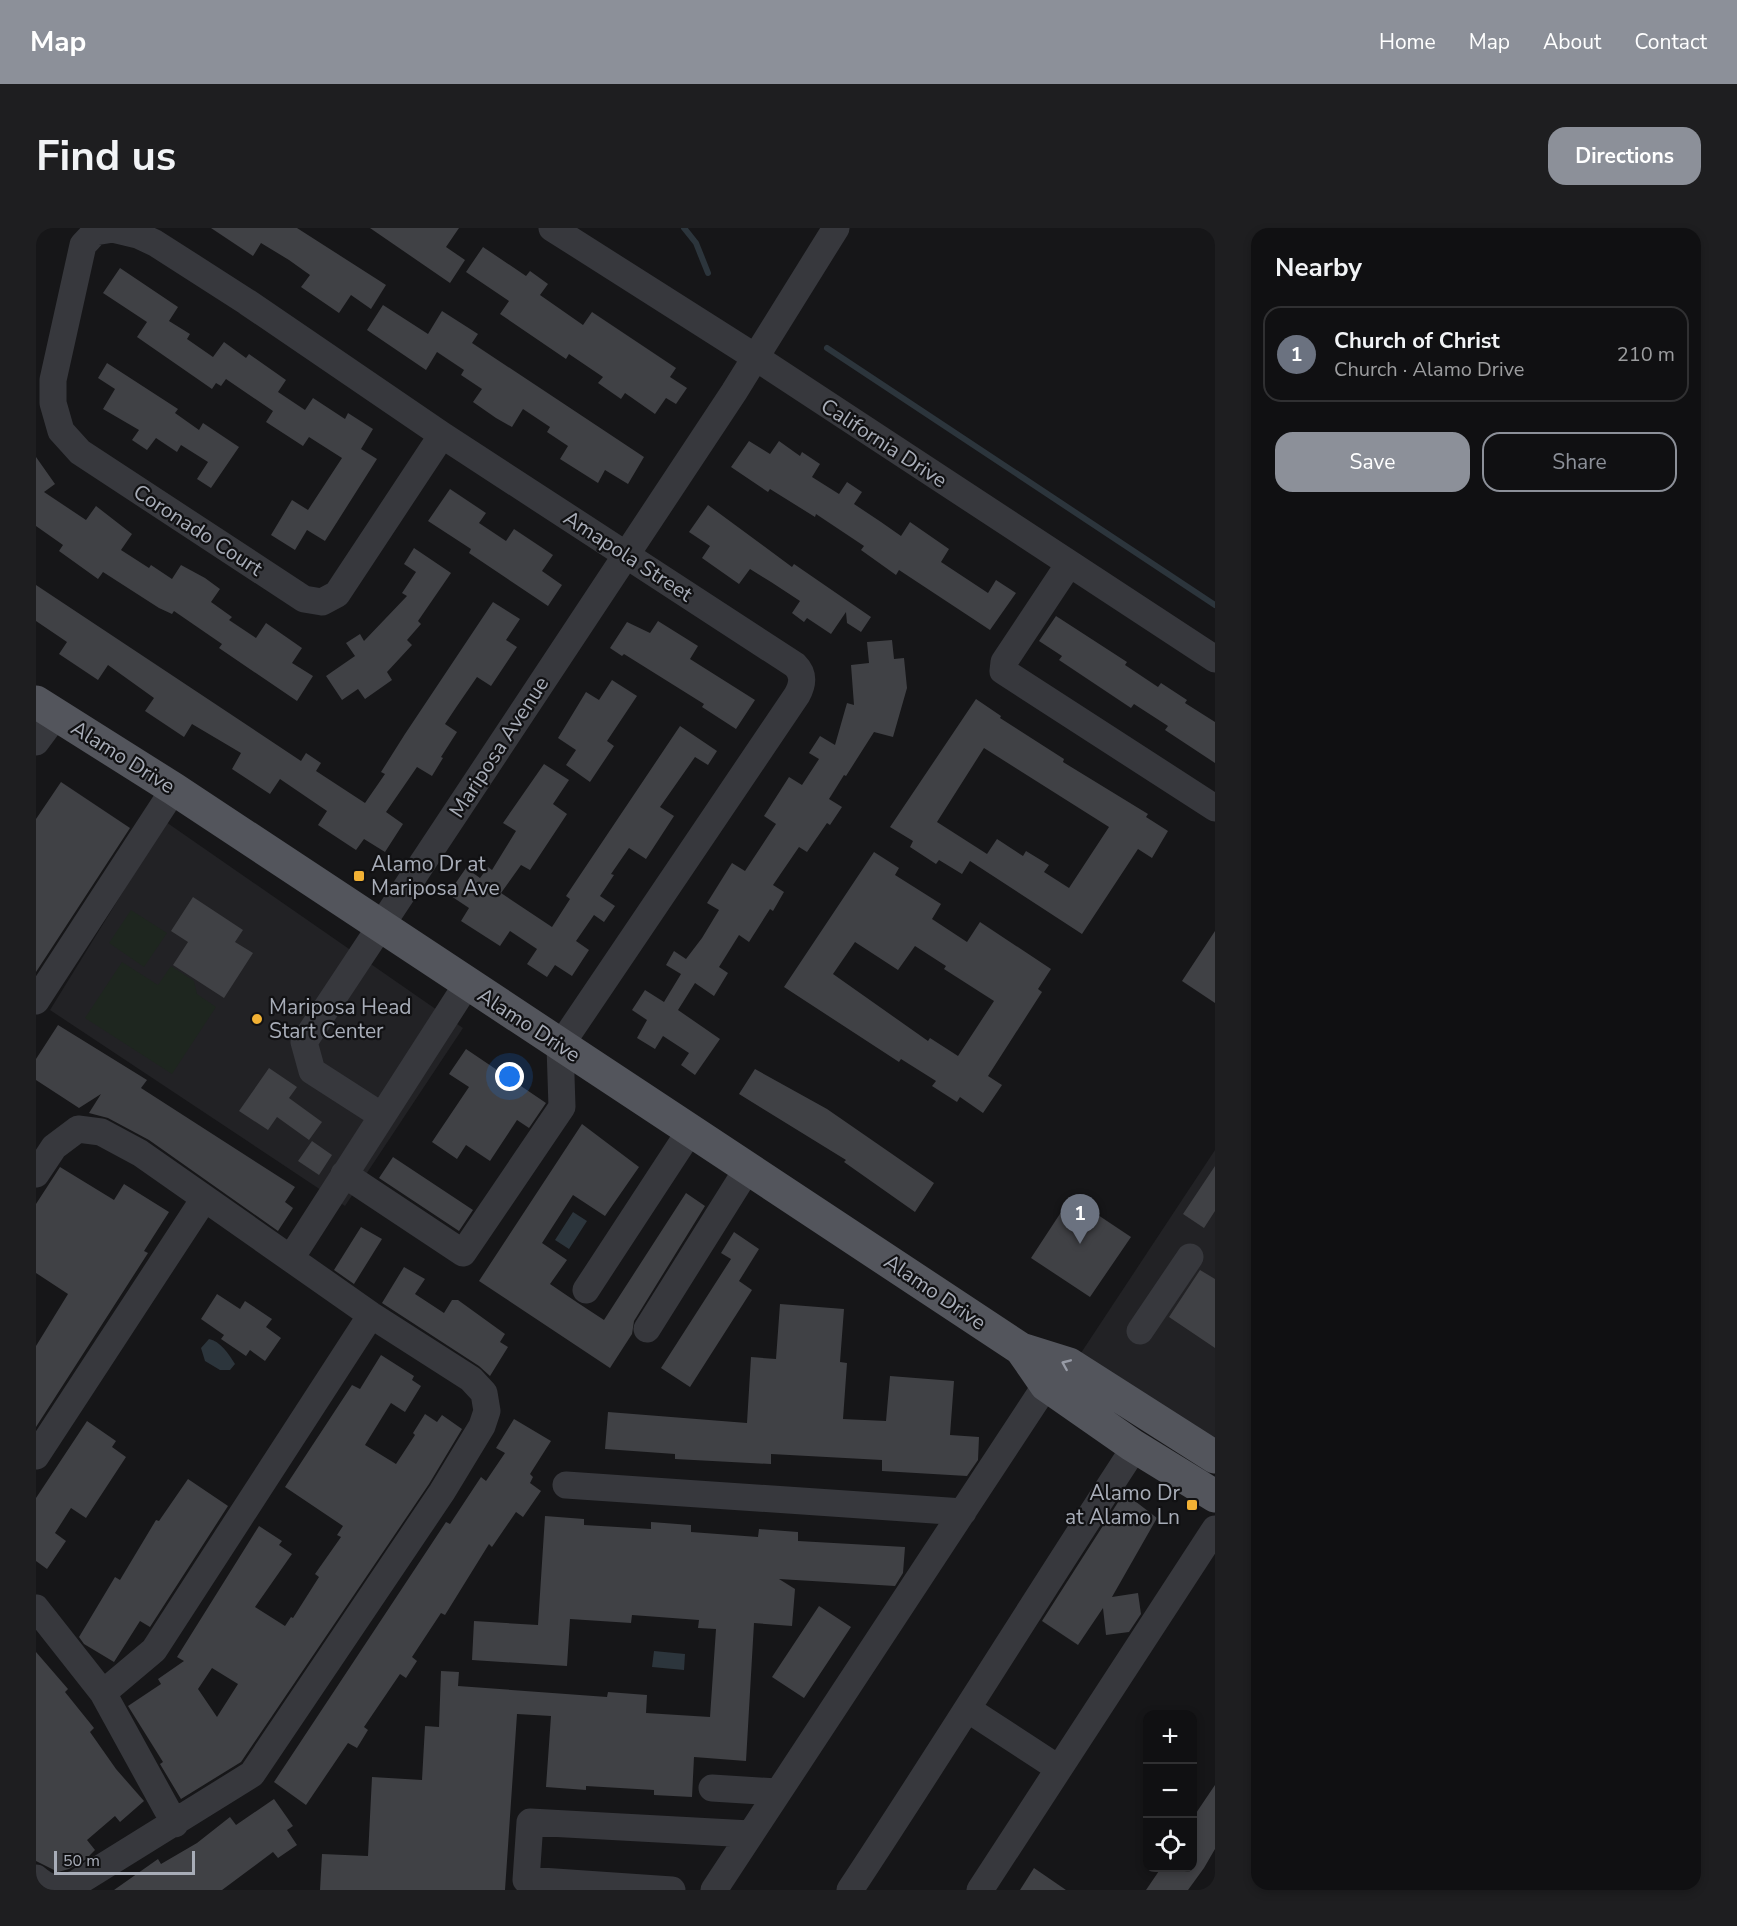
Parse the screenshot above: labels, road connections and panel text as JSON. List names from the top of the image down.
{
  "streets": {
    "main road": ["Alamo Drive"],
    "street": [
      "California Drive",
      "Coronado Court",
      "Amapola Street",
      "Mariposa Avenue"
    ]
  },
  "crossings": [
    ["California Drive", "Mariposa Avenue"],
    ["Coronado Court", "Amapola Street"],
    ["Amapola Street", "Mariposa Avenue"],
    ["Amapola Street", "Alamo Drive"],
    ["Mariposa Avenue", "Alamo Drive"]
  ],
  "places": {
    "transit": ["Alamo Dr at Mariposa Ave", "Alamo Dr at Alamo Ln"],
    "other": ["Mariposa Head Start Center"]
  },
  "scale_bar": "50 m",
  "page": {
    "header": "Map",
    "nav": [
      "Home",
      "Map",
      "About",
      "Contact"
    ],
    "buttons": [
      "Directions",
      ["Save", "Share"]
    ],
    "title": "Find us",
    "heading": "Nearby",
    "list": [
      {
        "mark": "1",
        "name": "Church of Christ",
        "note": "Church · Alamo Drive",
        "value": "210 m"
      }
    ],
    "pins": "1",
    "map_buttons": ["+", "−"],
    "scale": "50 m"
  }
}
